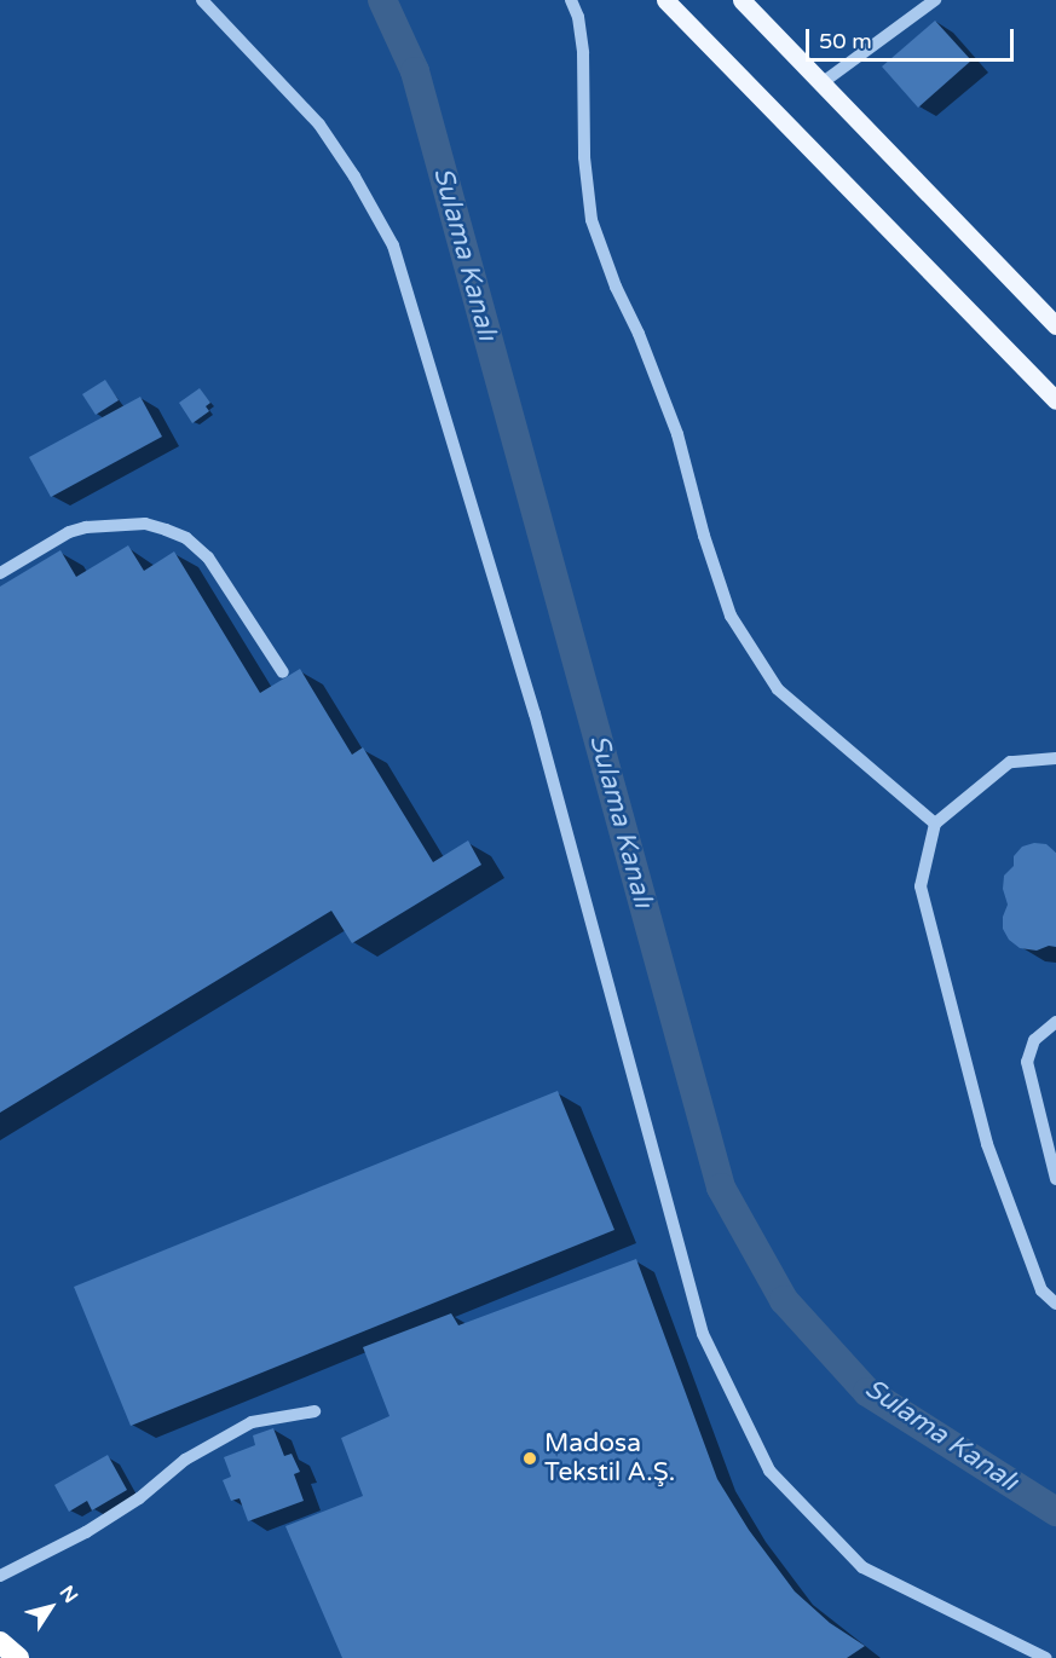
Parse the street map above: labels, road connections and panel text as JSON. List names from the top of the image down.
{
  "water": ["Sulama Kanalı"],
  "places": ["Madosa Tekstil A.Ş."],
  "scale_bar": "50 m",
  "north": "top right"
}
